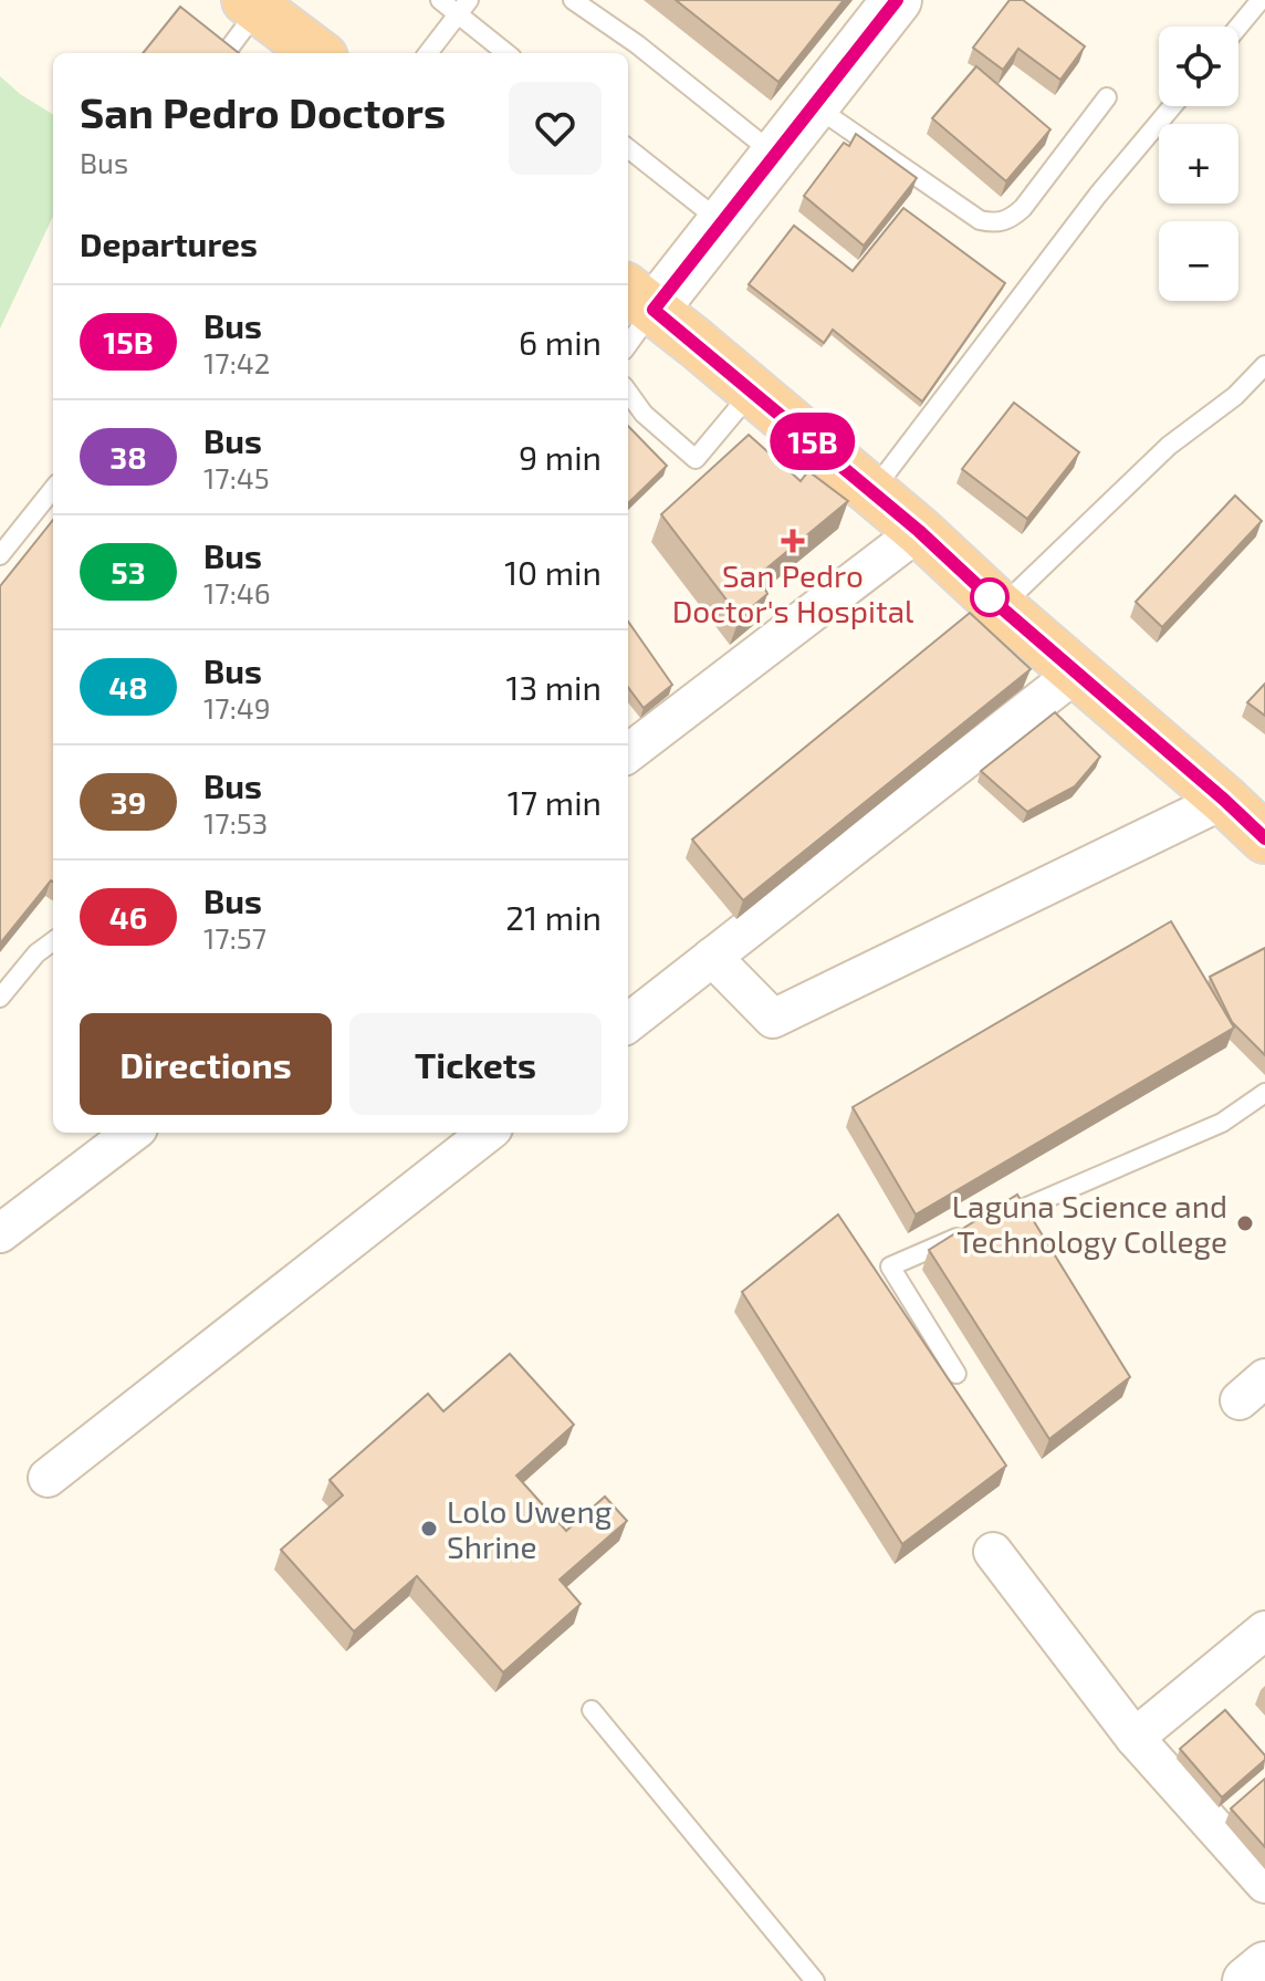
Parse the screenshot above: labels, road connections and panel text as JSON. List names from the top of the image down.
{
  "places": {
    "health": ["San Pedro Doctor's Hospital"],
    "other": ["Laguna Science and Technology College", "Lolo Uweng Shrine"]
  },
  "lines": ["bus line 15B"],
  "page": {
    "on_map": "15B",
    "map_buttons": ["+", "−"],
    "heading": [
      ["San Pedro Doctors", "Bus"],
      "Departures"
    ],
    "list": [
      {
        "mark": "15B",
        "name": "Bus",
        "note": "17:42",
        "value": "6 min"
      },
      {
        "mark": "38",
        "name": "Bus",
        "note": "17:45",
        "value": "9 min"
      },
      {
        "mark": "53",
        "name": "Bus",
        "note": "17:46",
        "value": "10 min"
      },
      {
        "mark": "48",
        "name": "Bus",
        "note": "17:49",
        "value": "13 min"
      },
      {
        "mark": "39",
        "name": "Bus",
        "note": "17:53",
        "value": "17 min"
      },
      {
        "mark": "46",
        "name": "Bus",
        "note": "17:57",
        "value": "21 min"
      }
    ],
    "buttons": ["Directions", "Tickets"]
  }
}
